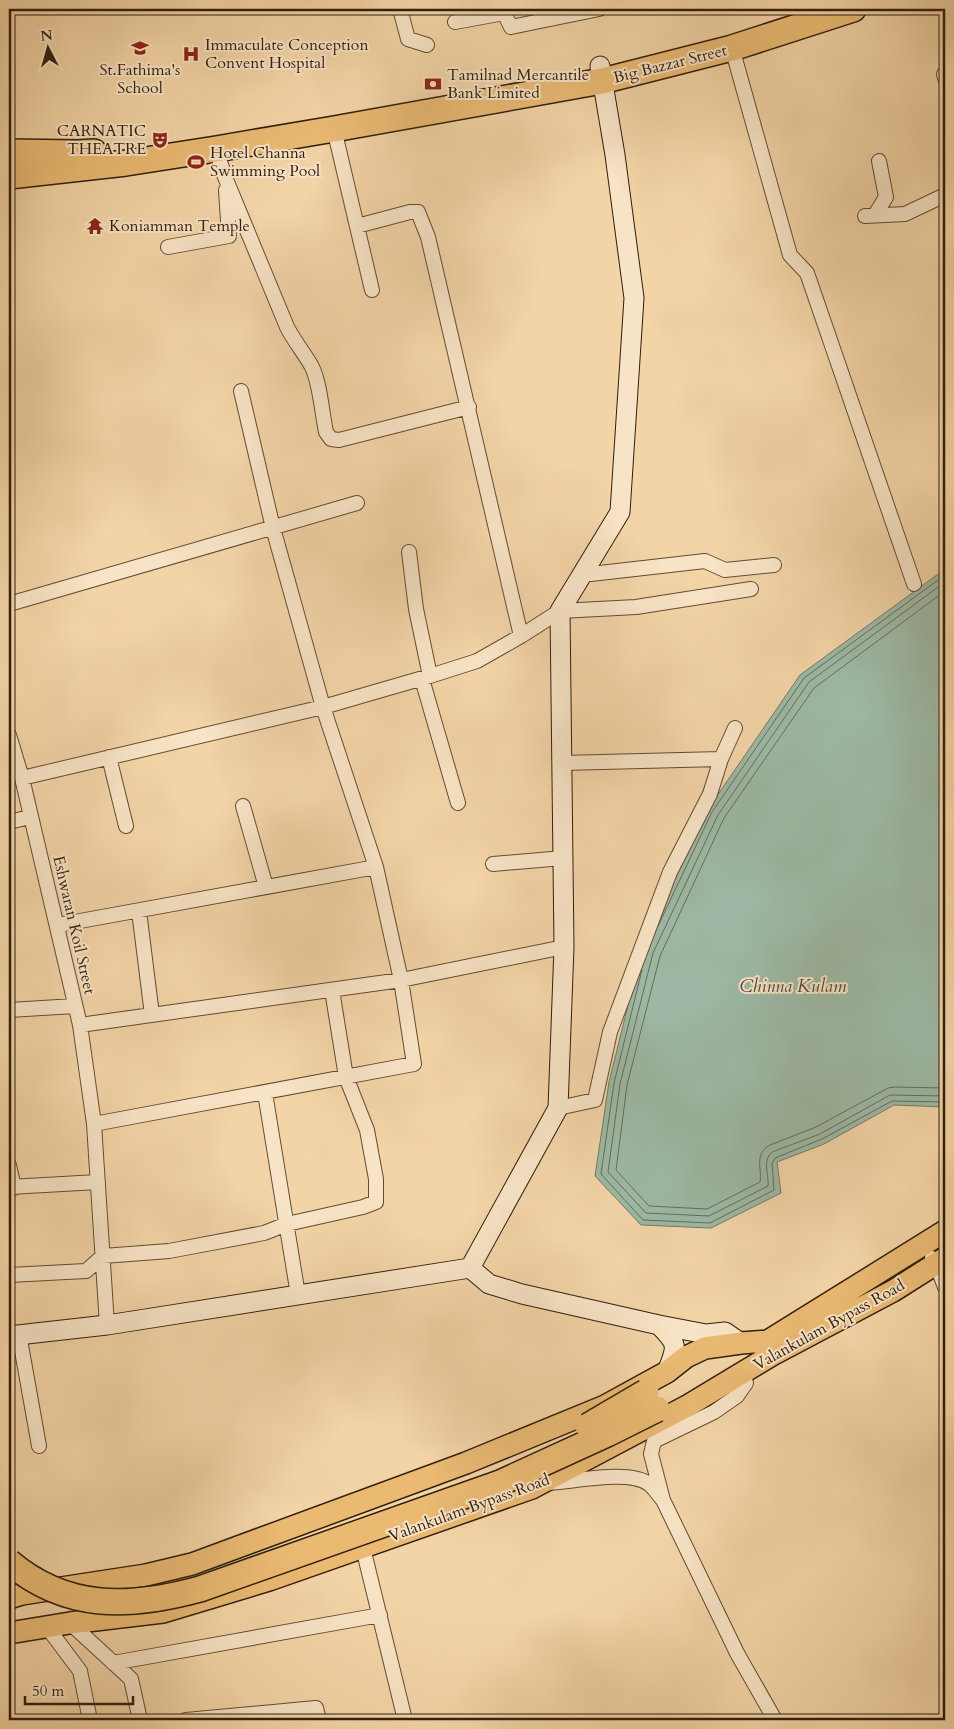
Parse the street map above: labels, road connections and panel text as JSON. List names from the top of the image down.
{
  "streets": {
    "highway": ["Big Bazzar Street"],
    "main road": ["Valankulam Bypass Road"],
    "street": ["Eshwaran Koil Street"]
  },
  "water": ["Chinna Kulam"],
  "places": {
    "school or university": ["St.Fathima's School"],
    "hospital": ["Immaculate Conception Convent Hospital"],
    "bank": ["Tamilnad Mercantile Bank Limited"],
    "theatre": ["CARNATIC THEATRE"],
    "sports": ["Hotel Channa Swimming Pool"],
    "temple": ["Koniamman Temple"]
  },
  "scale_bar": "50 m",
  "north": "top"
}
